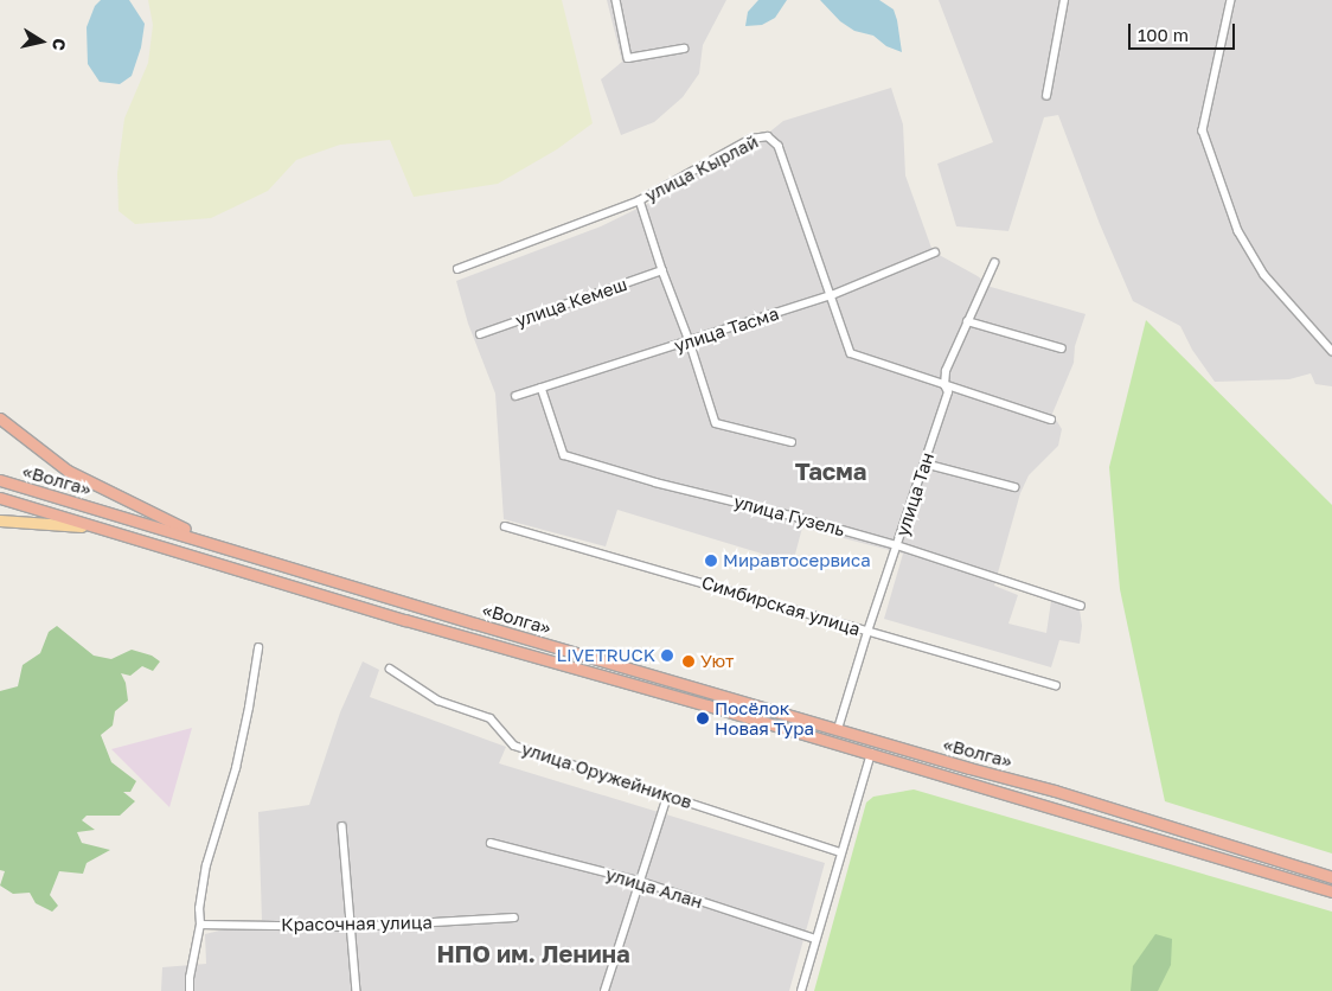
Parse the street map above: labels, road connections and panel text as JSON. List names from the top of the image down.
{
  "streets": {
    "highway": ["«Волга»"],
    "street": [
      "улица Кырлай",
      "улица Кемеш",
      "улица Тасма",
      "улица Тан",
      "улица Гузель",
      "Симбирская улица",
      "улица Оружейников",
      "улица Алан",
      "Красочная улица"
    ]
  },
  "crossings": [
    ["улица Кырлай", "улица Тасма"],
    ["улица Кырлай", "улица Тан"],
    ["улица Тасма", "улица Гузель"],
    ["«Волга»", "улица Тан"],
    ["улица Тан", "улица Гузель"],
    ["улица Тан", "Симбирская улица"]
  ],
  "districts": ["Тасма", "НПО им. Ленина"],
  "places": [
    "Миравтосервиса",
    "LIVETRUCK",
    "Уют",
    "Посёлок Новая Тура"
  ],
  "scale_bar": "100 m",
  "north": "right"
}
